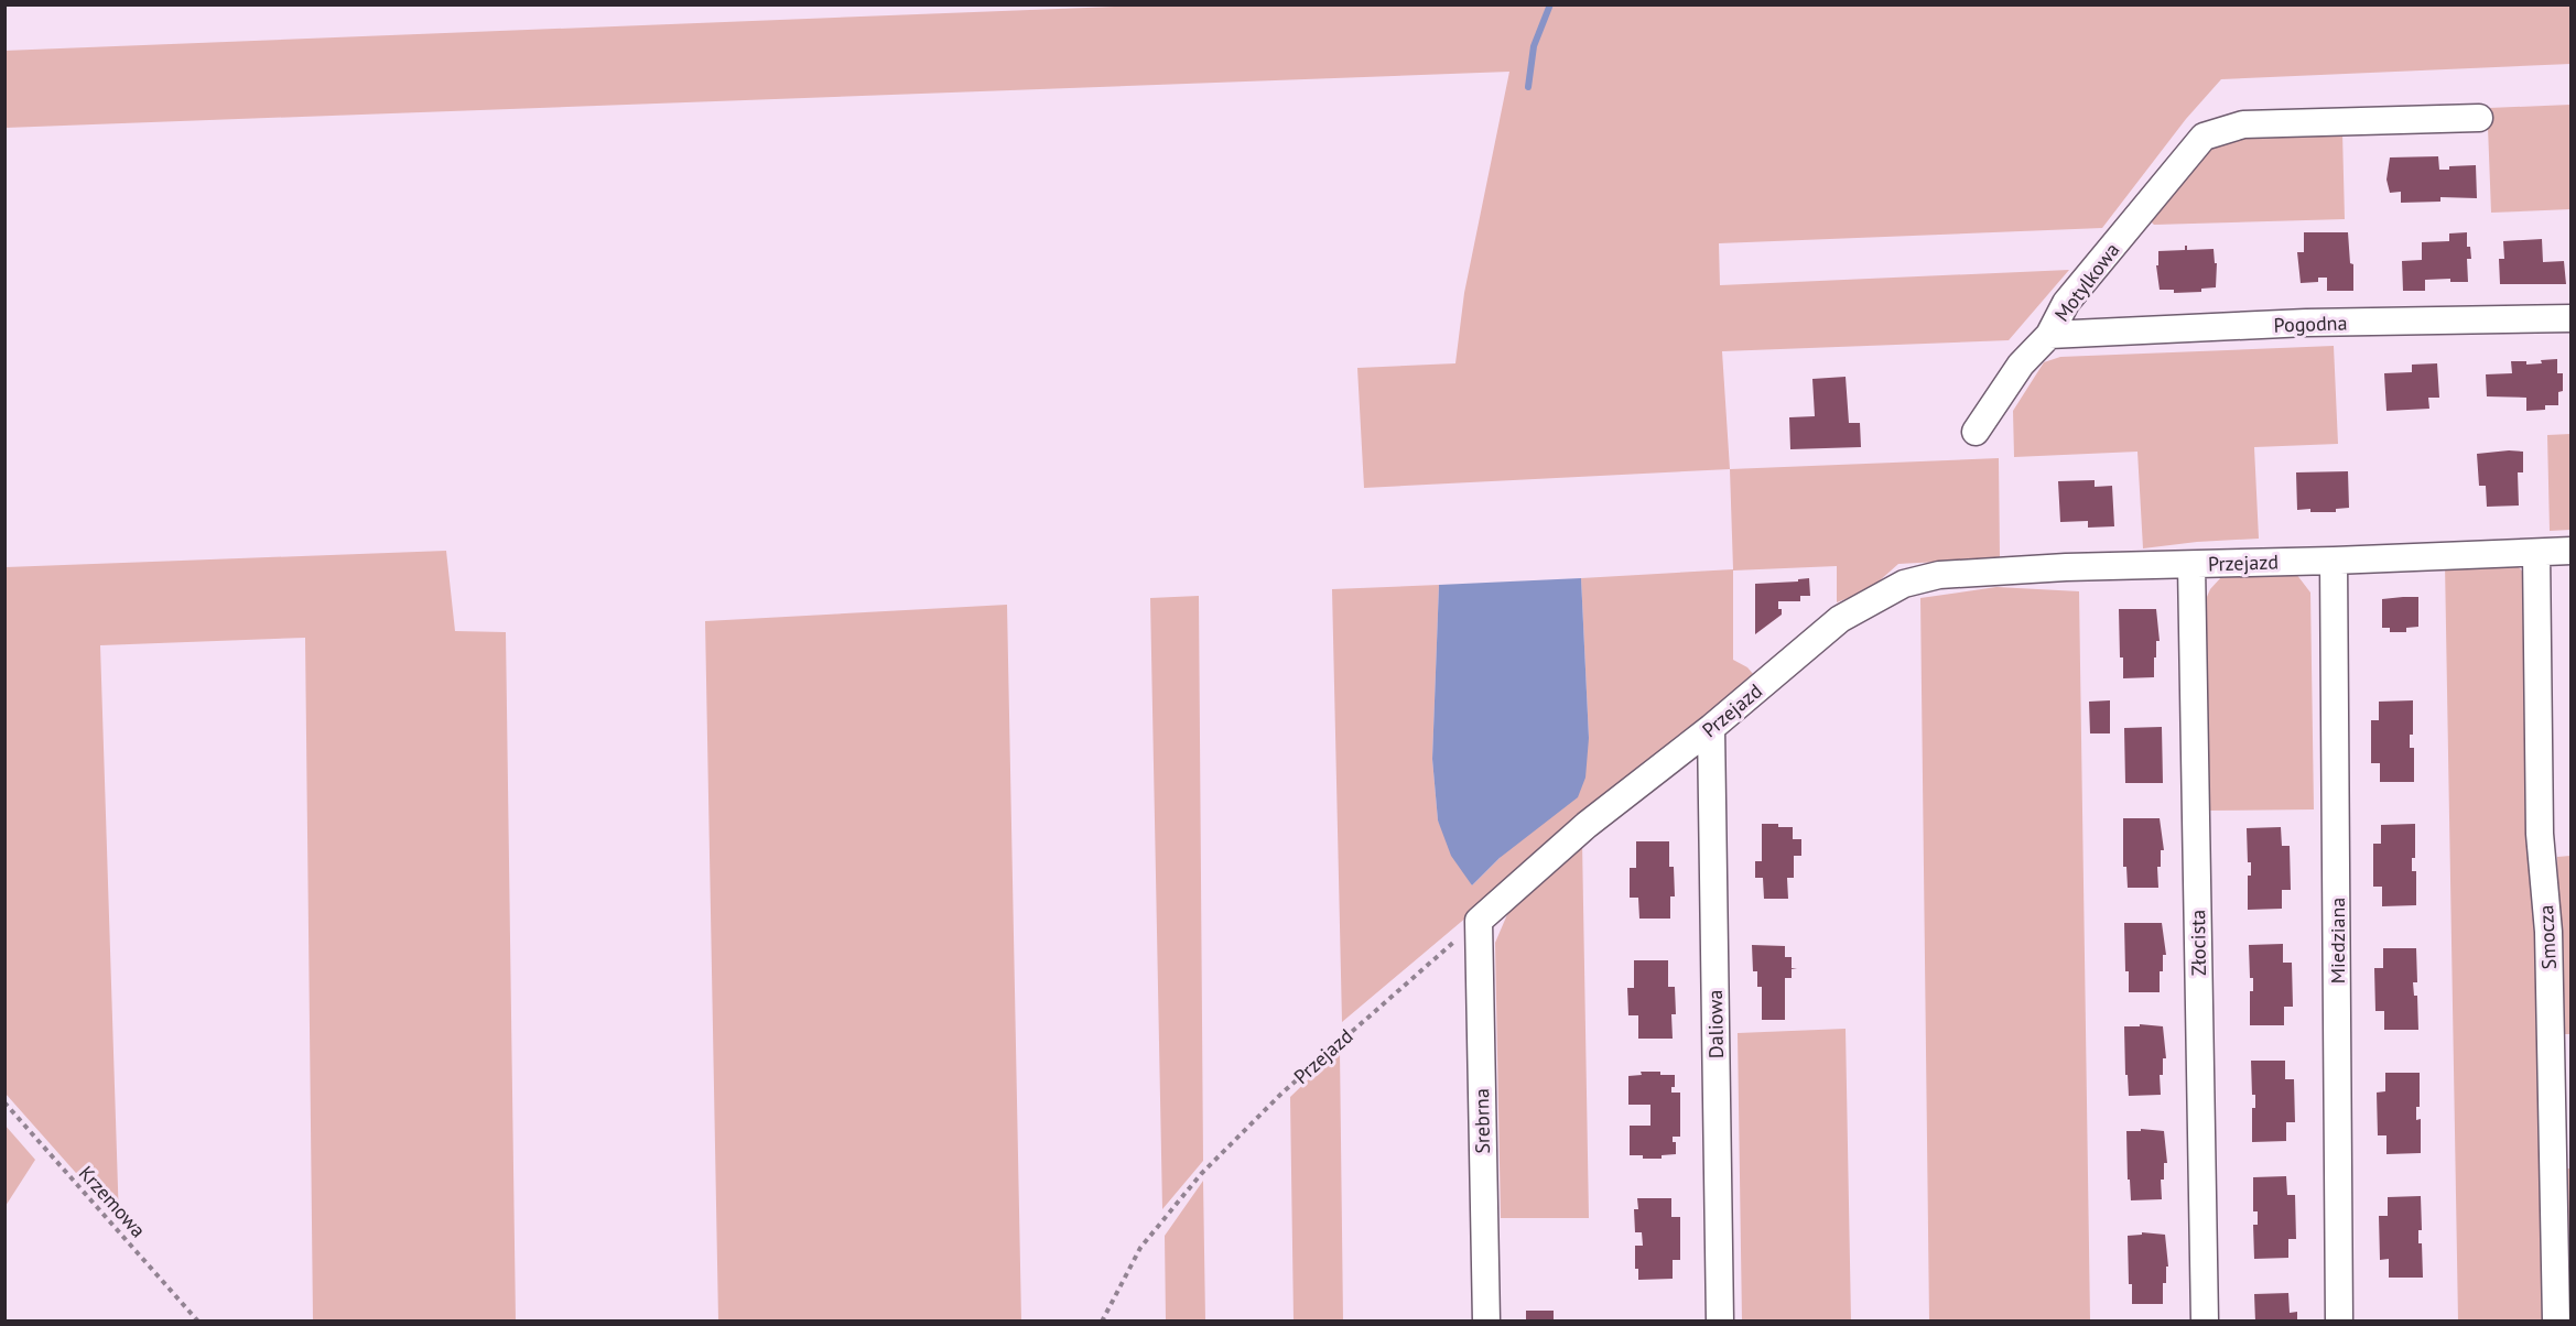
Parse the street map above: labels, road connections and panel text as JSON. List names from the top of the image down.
{
  "streets": {
    "street": [
      "Motylkowa",
      "Pogodna",
      "Przejazd",
      "Smocza",
      "Miedziana",
      "Złocista",
      "Daliowa",
      "Srebrna"
    ],
    "path": ["Krzemowa"]
  },
  "crossings": [
    ["Motylkowa", "Pogodna"],
    ["Przejazd", "Smocza"],
    ["Przejazd", "Miedziana"],
    ["Przejazd", "Złocista"],
    ["Przejazd", "Daliowa"],
    ["Przejazd", "Srebrna"]
  ]
}
